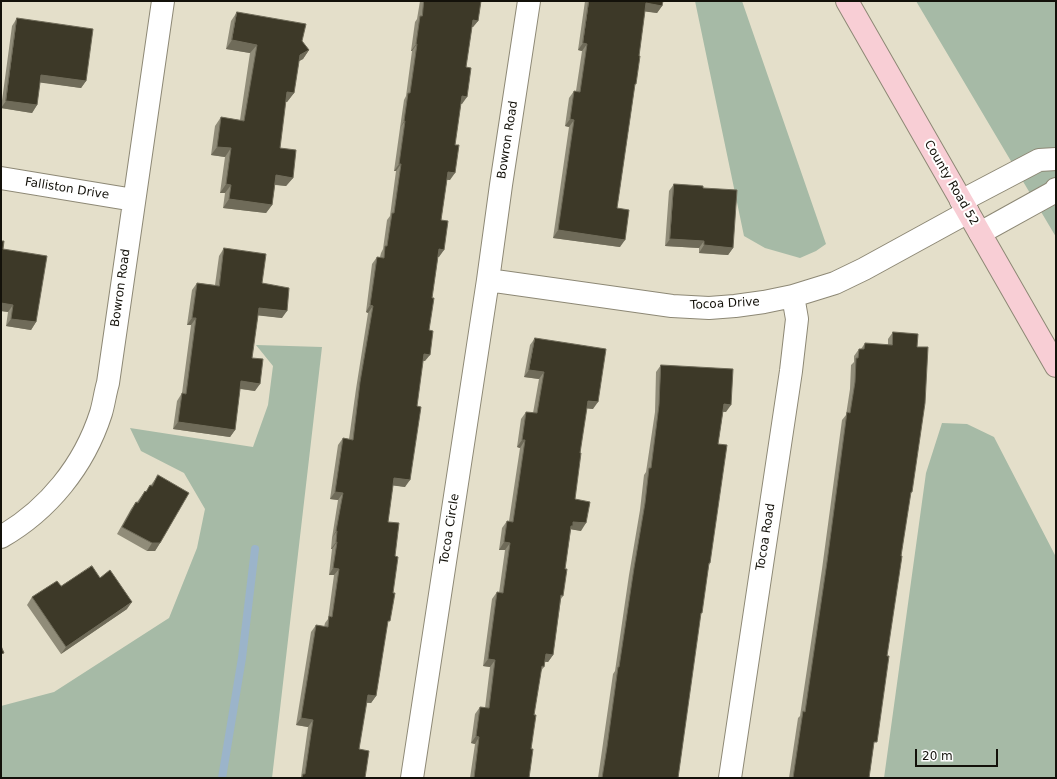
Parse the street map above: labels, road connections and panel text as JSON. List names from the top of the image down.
{
  "streets": {
    "main road": ["County Road 52"],
    "street": [
      "Bowron Road",
      "Falliston Drive",
      "Tocoa Drive",
      "Tocoa Circle",
      "Tocoa Road"
    ]
  },
  "crossings": [
    ["Bowron Road", "Falliston Drive"],
    ["Bowron Road", "Tocoa Drive"],
    ["Bowron Road", "Tocoa Circle"],
    ["County Road 52", "Tocoa Drive"],
    ["Tocoa Drive", "Tocoa Circle"],
    ["Tocoa Drive", "Tocoa Road"]
  ],
  "scale_bar": "20 m"
}
